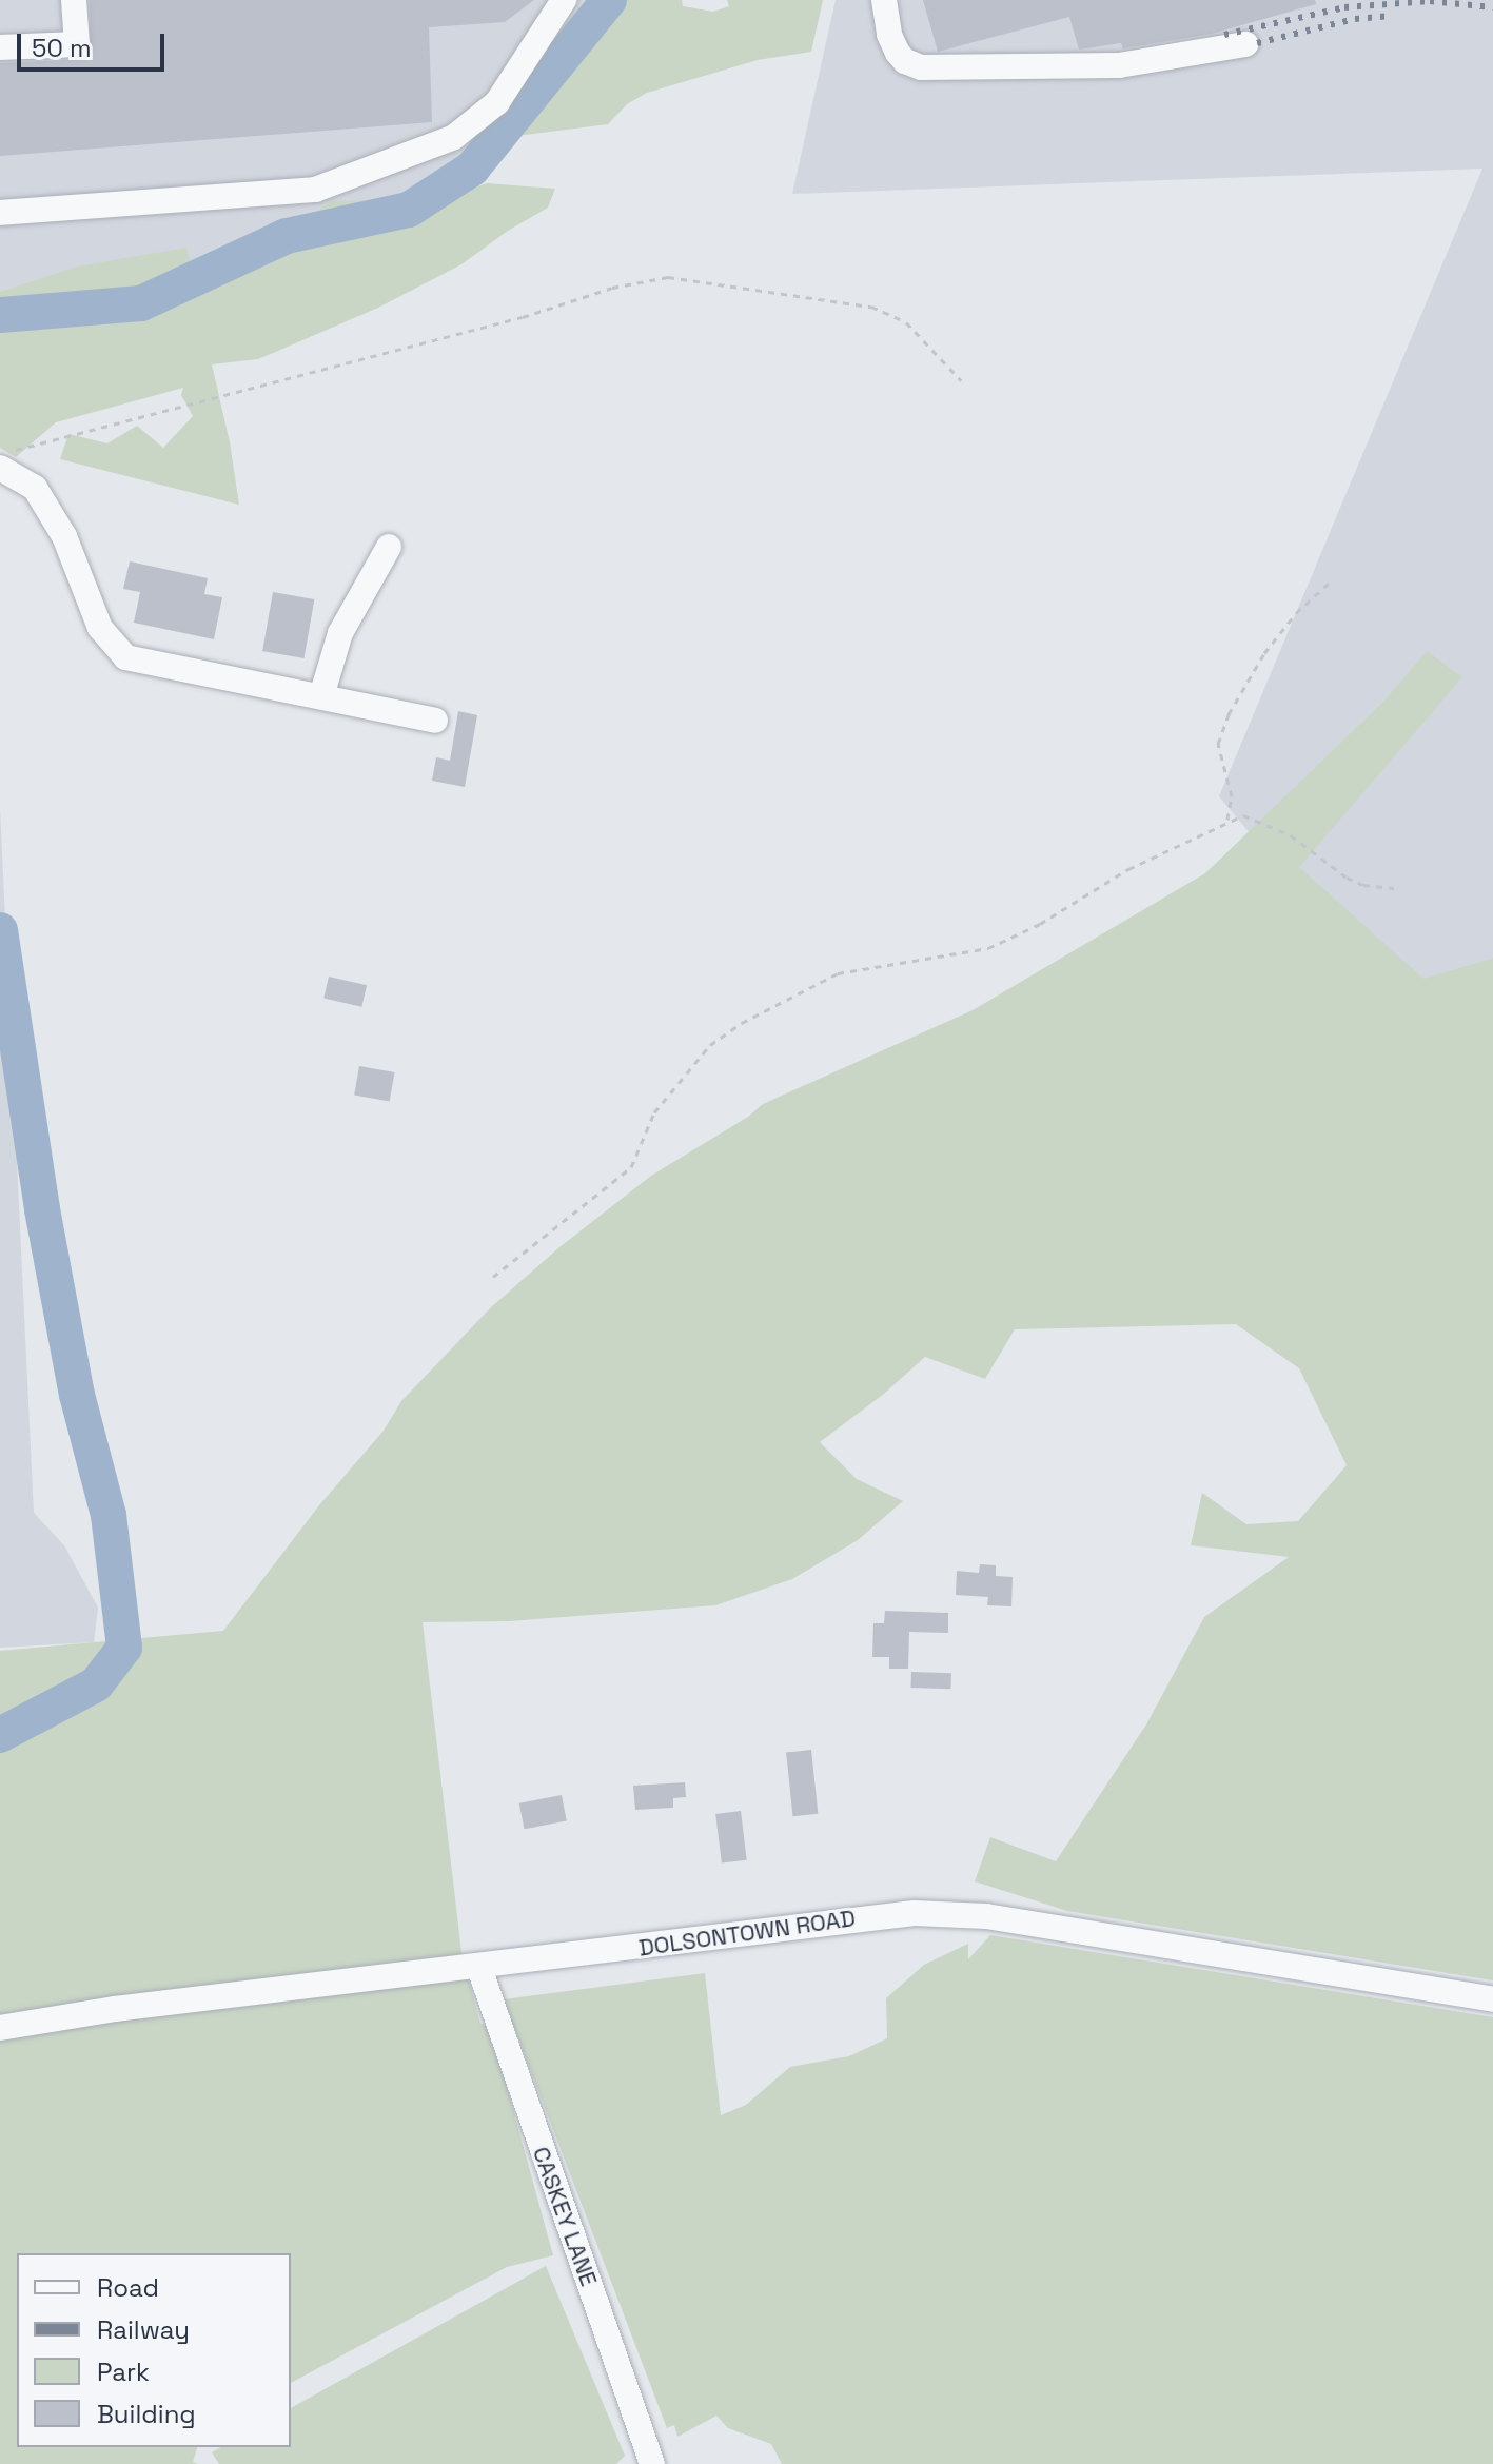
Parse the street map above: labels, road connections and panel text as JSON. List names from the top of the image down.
{
  "streets": {
    "street": ["DOLSONTOWN ROAD", "CASKEY LANE"]
  },
  "crossings": [
    ["DOLSONTOWN ROAD", "CASKEY LANE"]
  ],
  "legend": [
    "Road",
    "Railway",
    "Park",
    "Building"
  ],
  "scale_bar": "50 m"
}
